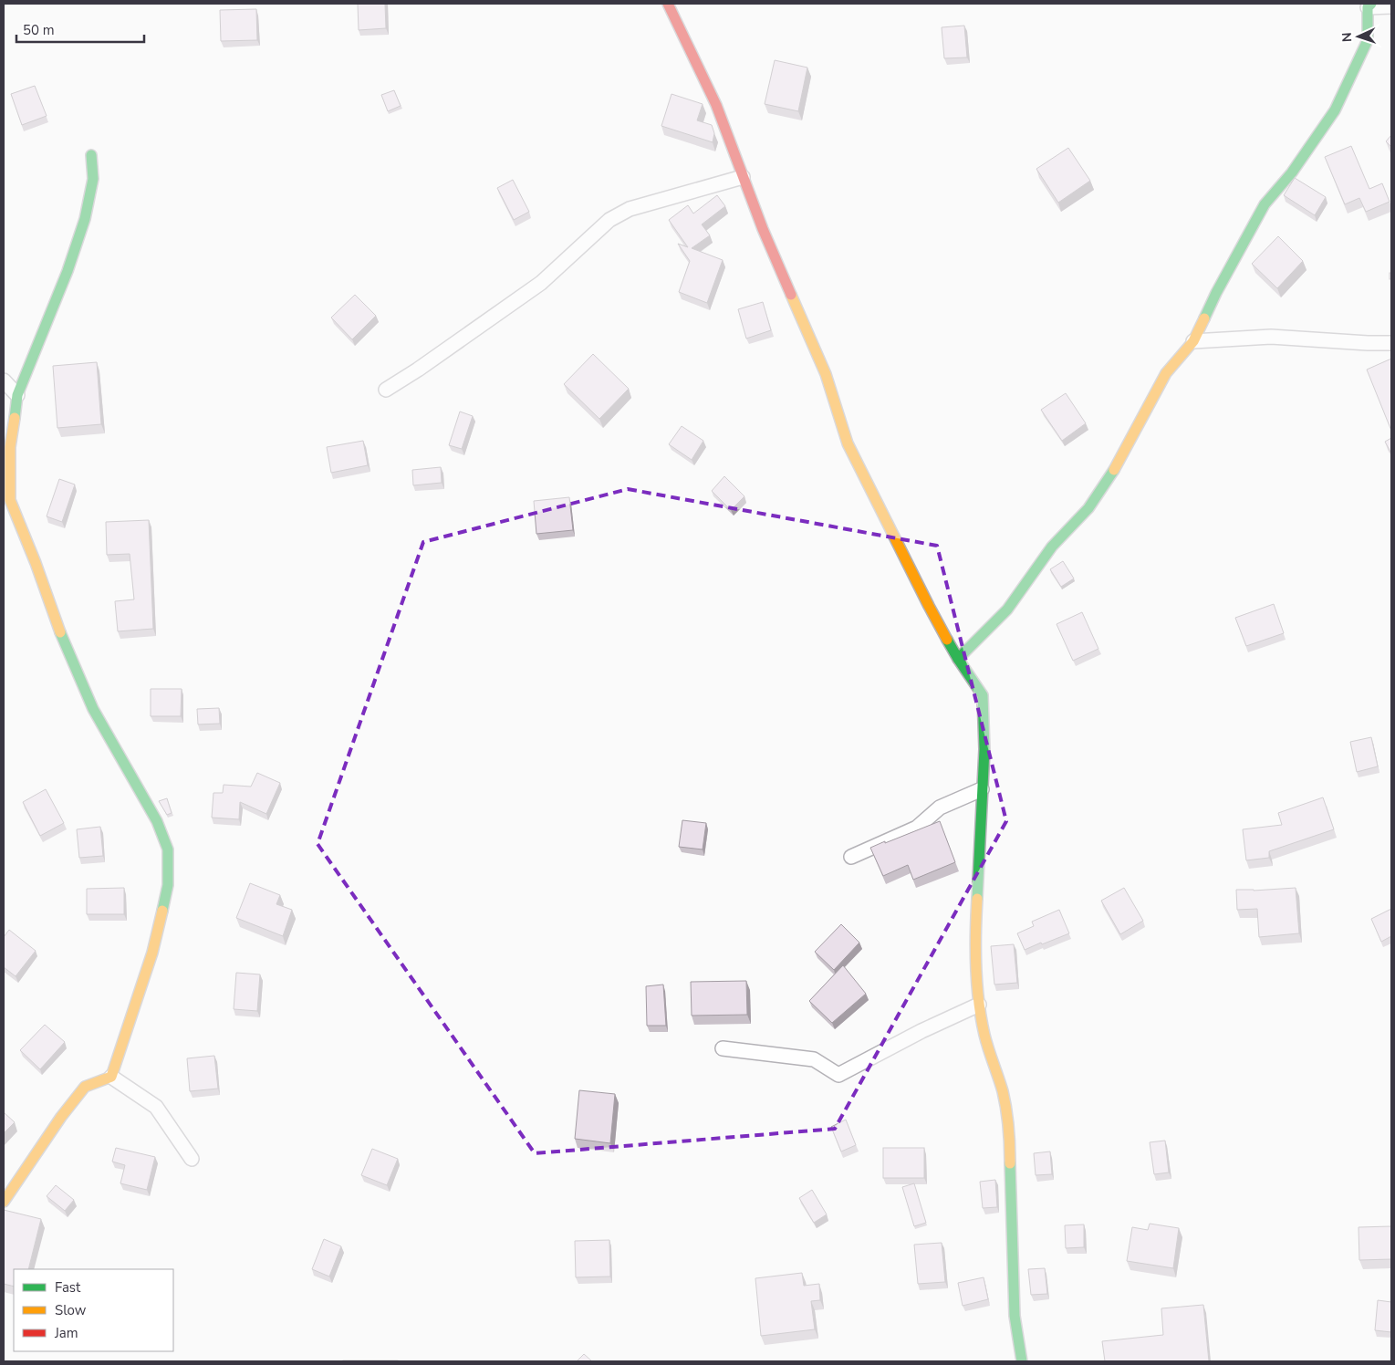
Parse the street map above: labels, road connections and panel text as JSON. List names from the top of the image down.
{
  "legend": ["Fast", "Slow", "Jam"],
  "scale_bar": "50 m",
  "north": "left"
}
